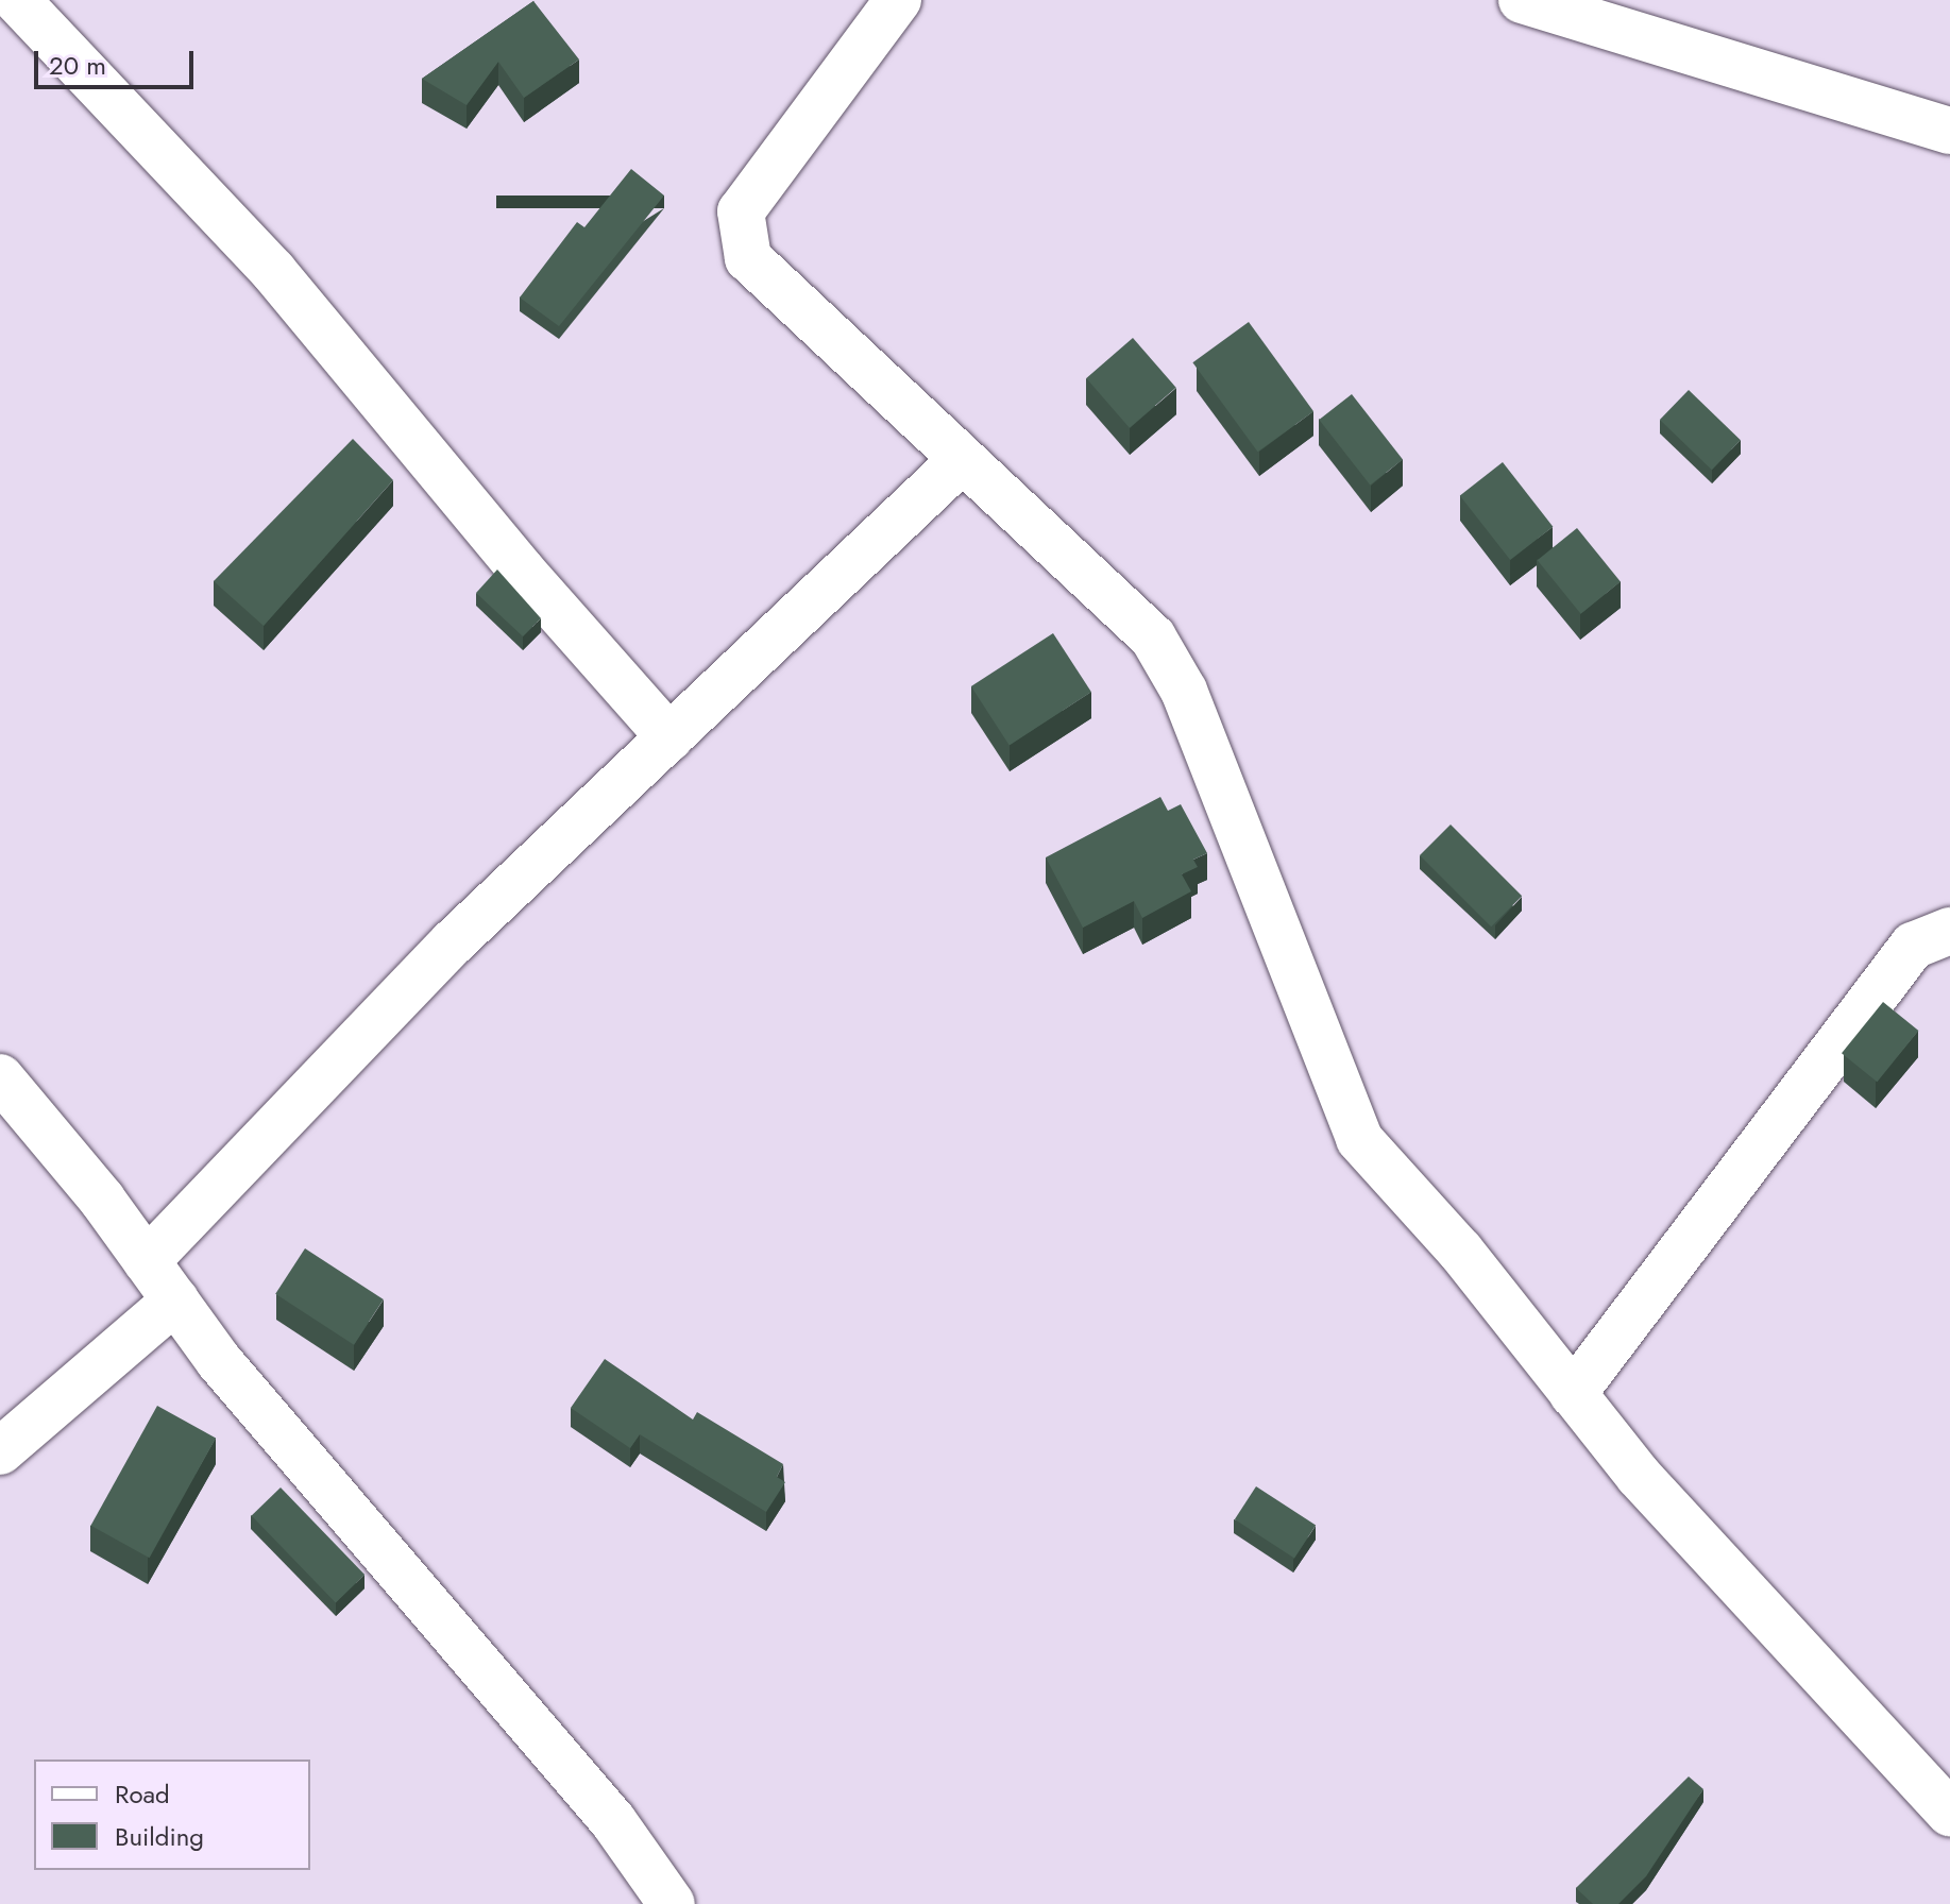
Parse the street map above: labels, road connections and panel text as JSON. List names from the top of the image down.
{
  "legend": ["Road", "Building"],
  "scale_bar": "20 m"
}
